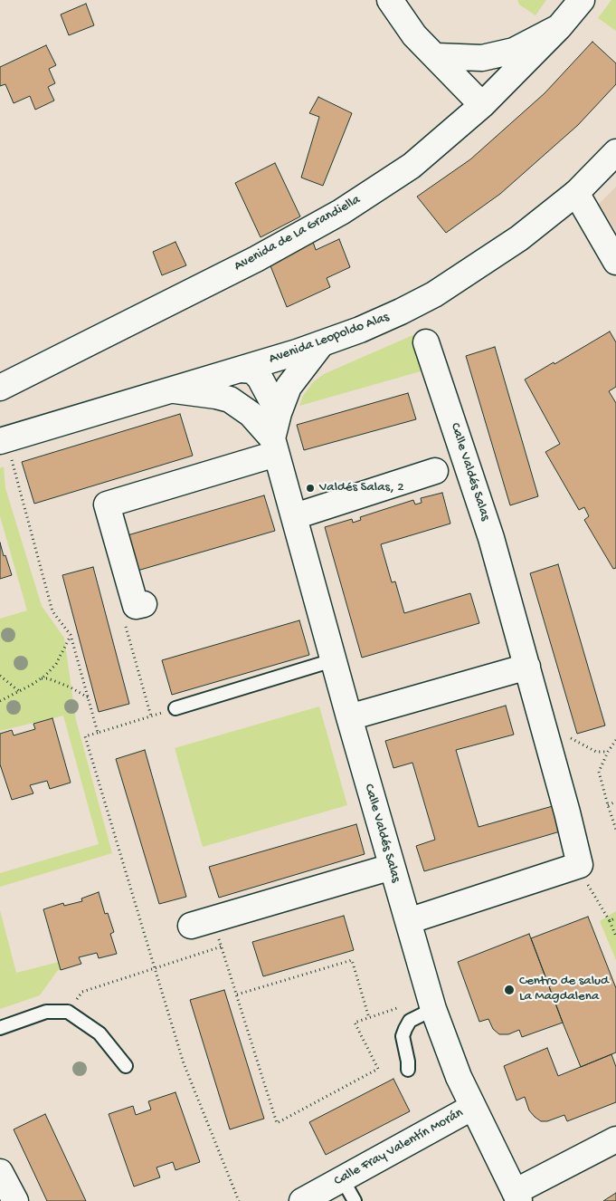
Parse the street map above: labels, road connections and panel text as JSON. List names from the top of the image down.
{
  "streets": {
    "street": [
      "Avenida de La Grandiella",
      "Avenida Leopoldo Alas",
      "Calle Valdés Salas",
      "Calle Fray Valentín Morán"
    ]
  },
  "crossings": [
    ["Avenida Leopoldo Alas", "Calle Valdés Salas"],
    ["Calle Valdés Salas", "Calle Fray Valentín Morán"]
  ],
  "places": ["Valdés Salas, 2", "Centro de salud La Magdalena"]
}
